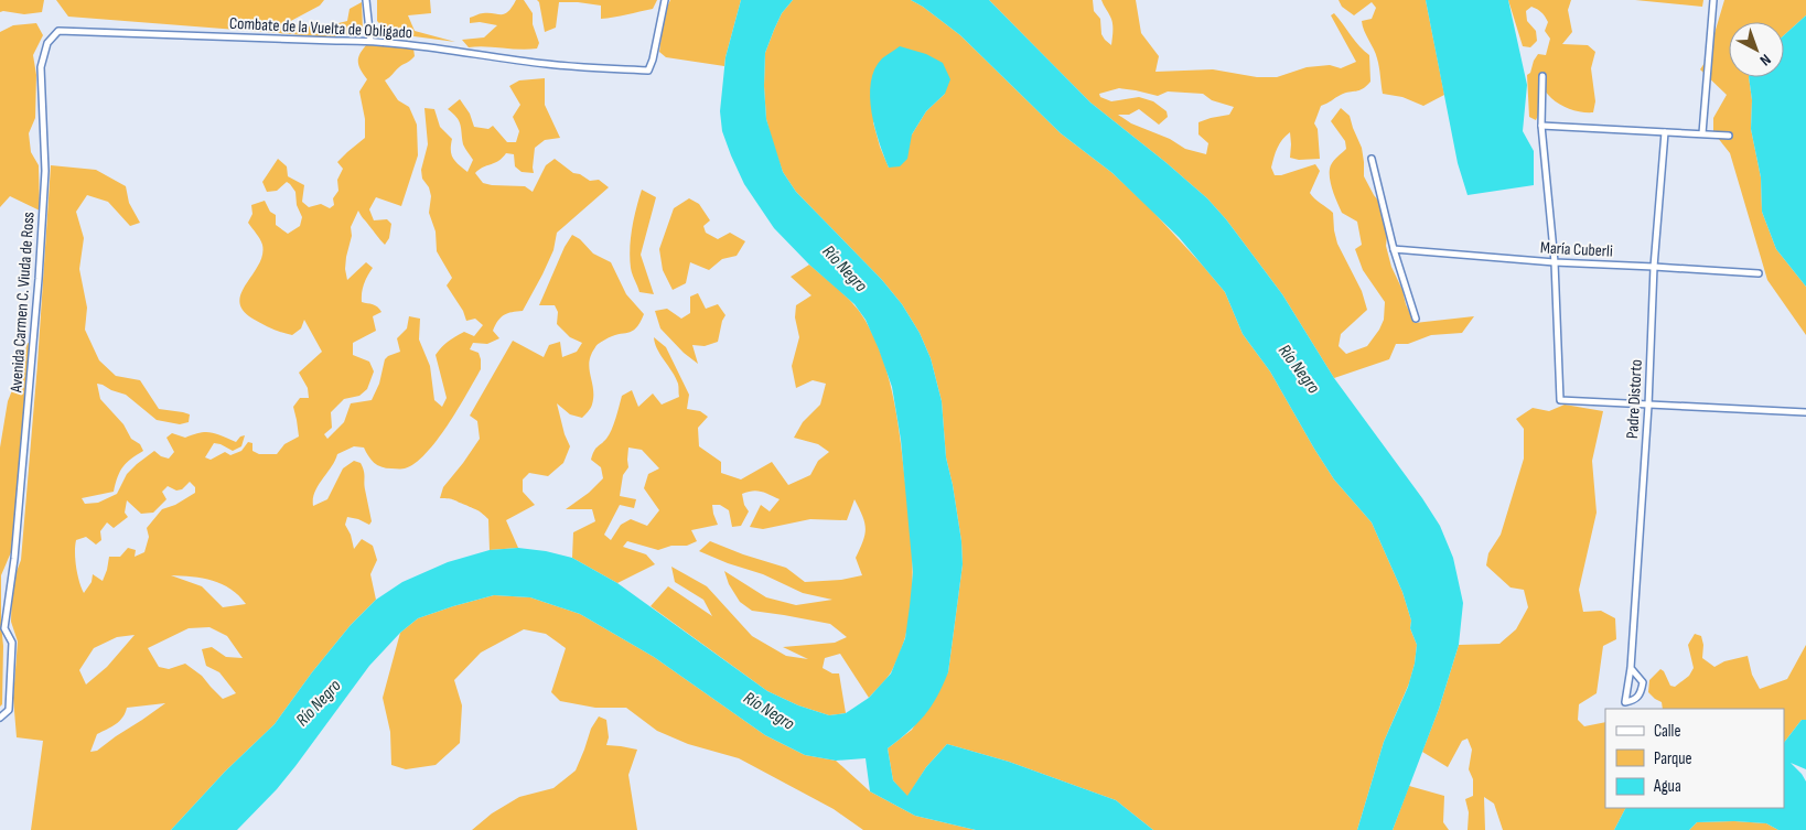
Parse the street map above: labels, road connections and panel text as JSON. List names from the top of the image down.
{
  "streets": {
    "street": [
      "Combate de la Vuelta de Obligado",
      "María Cuberli",
      "Avenida Carmen C. Viuda de Ross",
      "Padre Distorto"
    ]
  },
  "crossings": [
    ["Combate de la Vuelta de Obligado", "Avenida Carmen C. Viuda de Ross"],
    ["María Cuberli", "Padre Distorto"]
  ],
  "water": ["Río Negro"],
  "legend": ["Calle", "Parque", "Agua"],
  "north": "bottom right"
}
